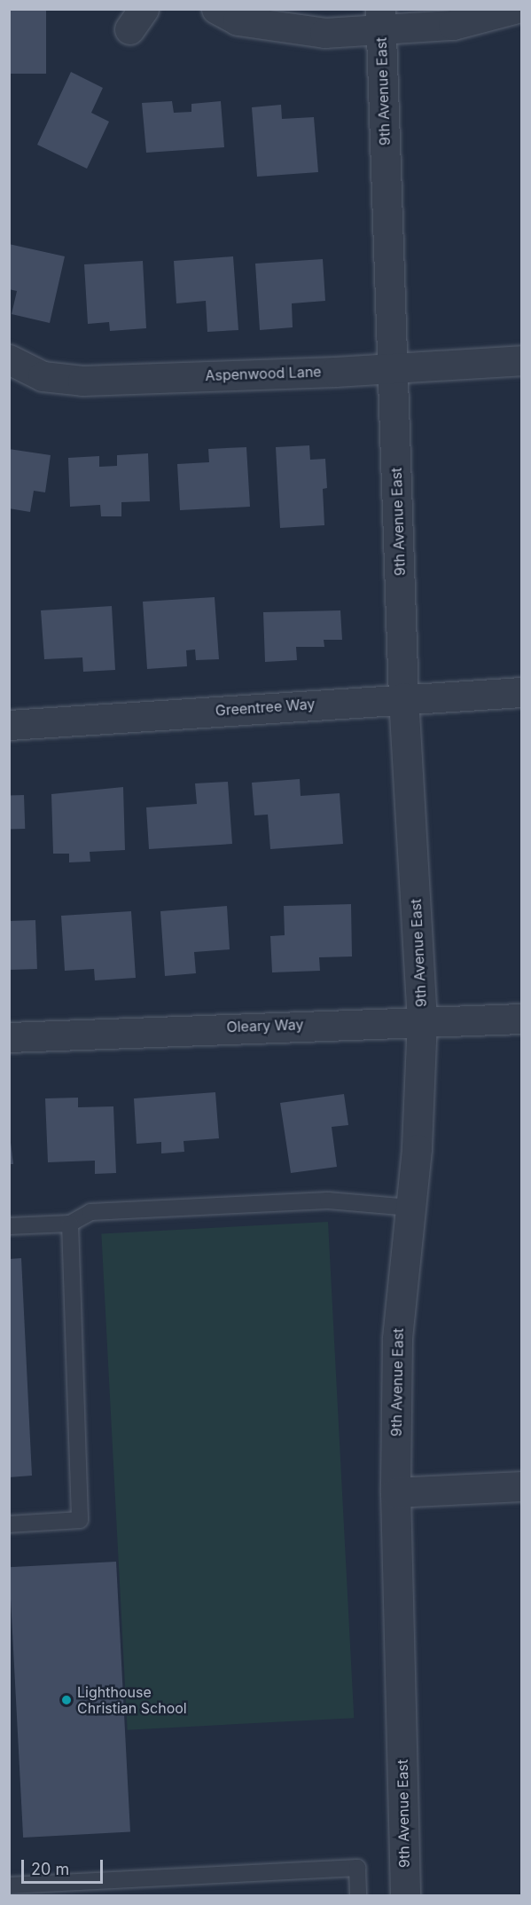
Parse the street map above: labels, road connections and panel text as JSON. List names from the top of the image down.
{
  "streets": {
    "street": [
      "9th Avenue East",
      "Aspenwood Lane",
      "Greentree Way",
      "Oleary Way"
    ]
  },
  "crossings": [
    ["9th Avenue East", "Aspenwood Lane"],
    ["9th Avenue East", "Greentree Way"],
    ["9th Avenue East", "Oleary Way"]
  ],
  "places": ["Lighthouse Christian School"],
  "scale_bar": "20 m"
}
